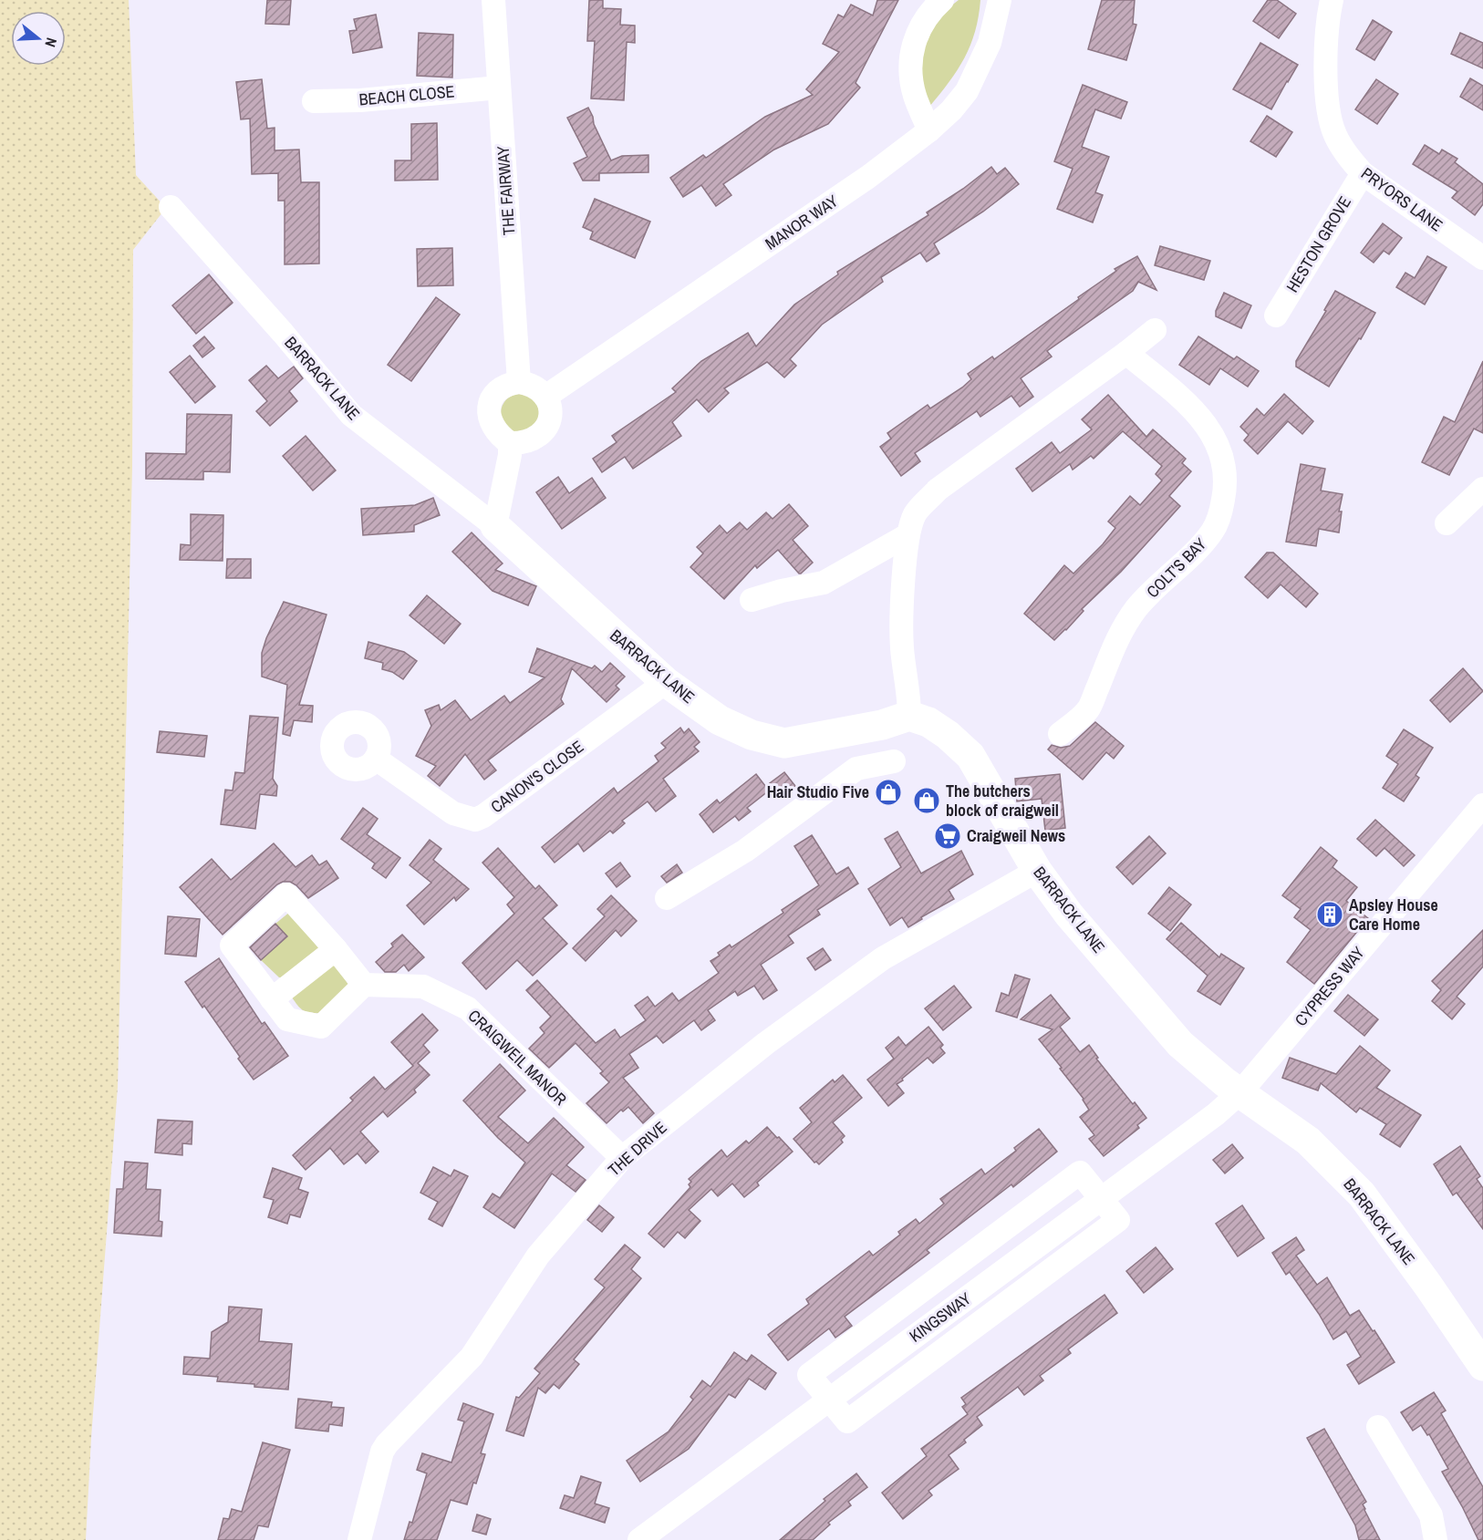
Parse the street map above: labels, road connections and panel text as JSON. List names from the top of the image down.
{
  "streets": {
    "street": [
      "BEACH CLOSE",
      "THE FAIRWAY",
      "PRYORS LANE",
      "MANOR WAY",
      "HESTON GROVE",
      "BARRACK LANE",
      "COLT'S BAY",
      "CANON'S CLOSE",
      "CYPRESS WAY",
      "CRAIGWEIL MANOR",
      "THE DRIVE"
    ]
  },
  "crossings": [
    ["BEACH CLOSE", "THE FAIRWAY"],
    ["THE FAIRWAY", "MANOR WAY"],
    ["PRYORS LANE", "HESTON GROVE"],
    ["BARRACK LANE", "CANON'S CLOSE"],
    ["BARRACK LANE", "CYPRESS WAY"],
    ["BARRACK LANE", "THE DRIVE"],
    ["CRAIGWEIL MANOR", "THE DRIVE"]
  ],
  "places": {
    "shop": ["Hair Studio Five", "The butchers block of craigweil"],
    "supermarket": ["Craigweil News"],
    "building": ["Apsley House Care Home"]
  },
  "north": "right"
}
